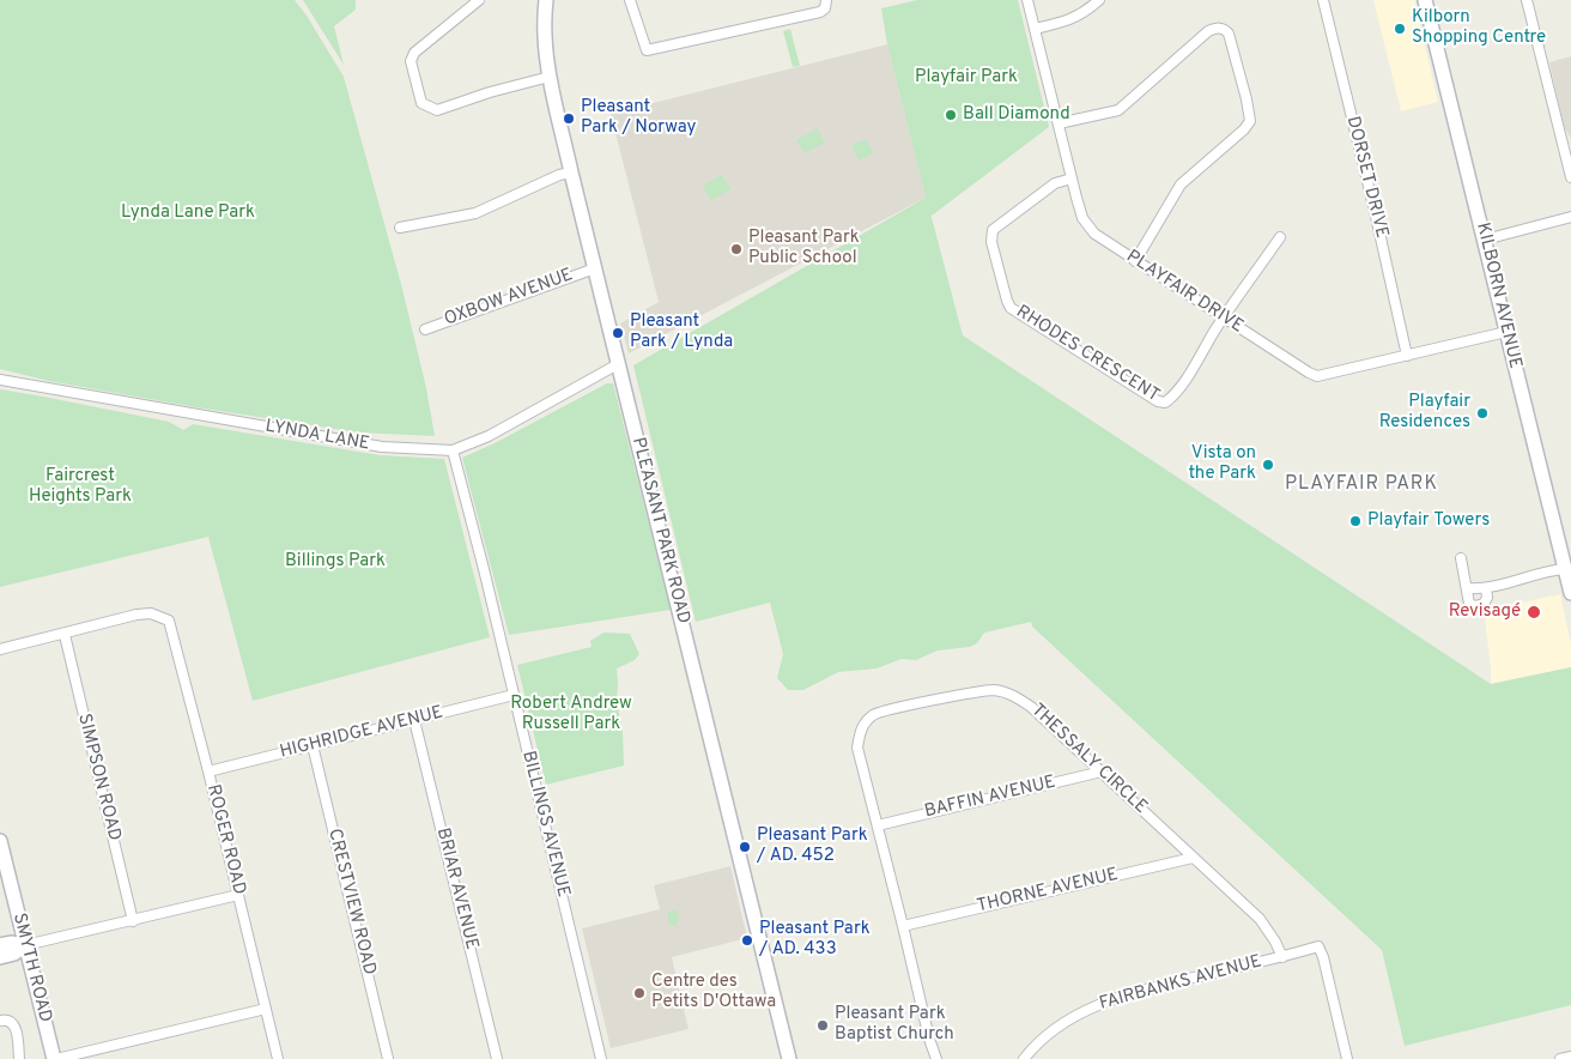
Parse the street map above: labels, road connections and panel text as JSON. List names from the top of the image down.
{
  "streets": {
    "street": [
      "DORSET DRIVE",
      "PLAYFAIR DRIVE",
      "KILBORN AVENUE",
      "OXBOW AVENUE",
      "RHODES CRESCENT",
      "LYNDA LANE",
      "PLEASANT PARK ROAD",
      "HIGHRIDGE AVENUE",
      "THESSALY CIRCLE",
      "SIMPSON ROAD",
      "BAFFIN AVENUE",
      "BILLINGS AVENUE",
      "ROGER ROAD",
      "BRIAR AVENUE",
      "THORNE AVENUE",
      "CRESTVIEW ROAD",
      "SMYTH ROAD",
      "FAIRBANKS AVENUE"
    ]
  },
  "crossings": [
    ["DORSET DRIVE", "PLAYFAIR DRIVE"],
    ["PLAYFAIR DRIVE", "KILBORN AVENUE"],
    ["PLAYFAIR DRIVE", "RHODES CRESCENT"],
    ["OXBOW AVENUE", "PLEASANT PARK ROAD"],
    ["LYNDA LANE", "PLEASANT PARK ROAD"],
    ["LYNDA LANE", "BILLINGS AVENUE"],
    ["HIGHRIDGE AVENUE", "BILLINGS AVENUE"],
    ["HIGHRIDGE AVENUE", "ROGER ROAD"],
    ["HIGHRIDGE AVENUE", "BRIAR AVENUE"],
    ["HIGHRIDGE AVENUE", "CRESTVIEW ROAD"],
    ["THESSALY CIRCLE", "BAFFIN AVENUE"],
    ["THESSALY CIRCLE", "THORNE AVENUE"],
    ["THESSALY CIRCLE", "FAIRBANKS AVENUE"],
    ["SIMPSON ROAD", "ROGER ROAD"]
  ],
  "districts": ["PLAYFAIR PARK"],
  "parks": [
    "Playfair Park",
    "Lynda Lane Park",
    "Faircrest Heights Park",
    "Billings Park",
    "Robert Andrew Russell Park"
  ],
  "places": [
    "Kilborn Shopping Centre",
    "Ball Diamond",
    "Pleasant Park / Norway",
    "Pleasant Park Public School",
    "Pleasant Park / Lynda",
    "Playfair Residences",
    "Vista on the Park",
    "Playfair Towers",
    "Revisagé",
    "Pleasant Park / AD. 452",
    "Pleasant Park / AD. 433",
    "Centre des Petits D'Ottawa",
    "Pleasant Park Baptist Church"
  ]
}
